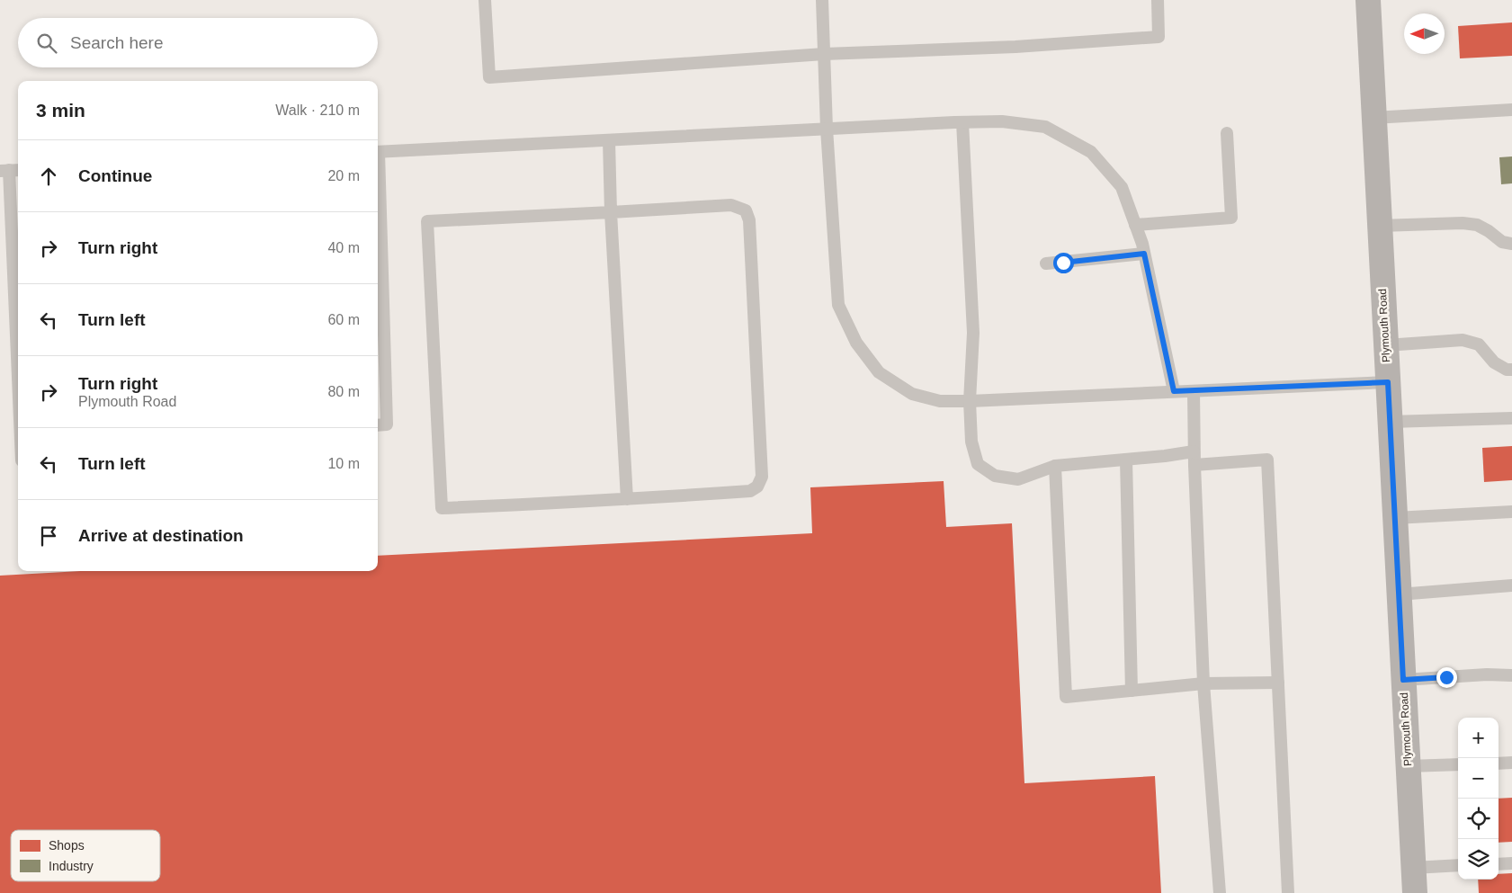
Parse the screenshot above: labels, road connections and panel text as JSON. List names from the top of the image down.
{
  "streets": {
    "main road": ["Plymouth Road"]
  },
  "legend": ["Shops", "Industry"],
  "north": "left",
  "page": {
    "search": "Search here",
    "heading": ["3 min", "Walk · 210 m"],
    "list": [
      ["Continue", "20 m"],
      ["Turn right", "40 m"],
      ["Turn left", "60 m"],
      ["Turn right", "Plymouth Road", "80 m"],
      ["Turn left", "10 m"],
      "Arrive at destination"
    ],
    "map_buttons": ["+", "−"]
  }
}
